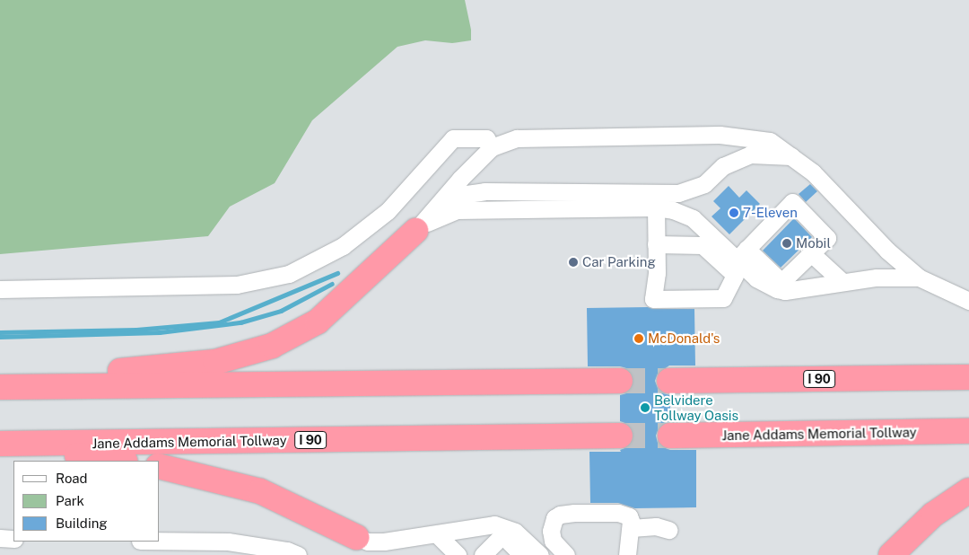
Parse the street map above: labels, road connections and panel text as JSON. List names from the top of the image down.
{
  "streets": {
    "highway": ["I 90", "Jane Addams Memorial Tollway"]
  },
  "places": [
    "7-Eleven",
    "Mobil",
    "Car Parking",
    "McDonald's",
    "Belvidere Tollway Oasis"
  ],
  "legend": ["Road", "Park", "Building"]
}
